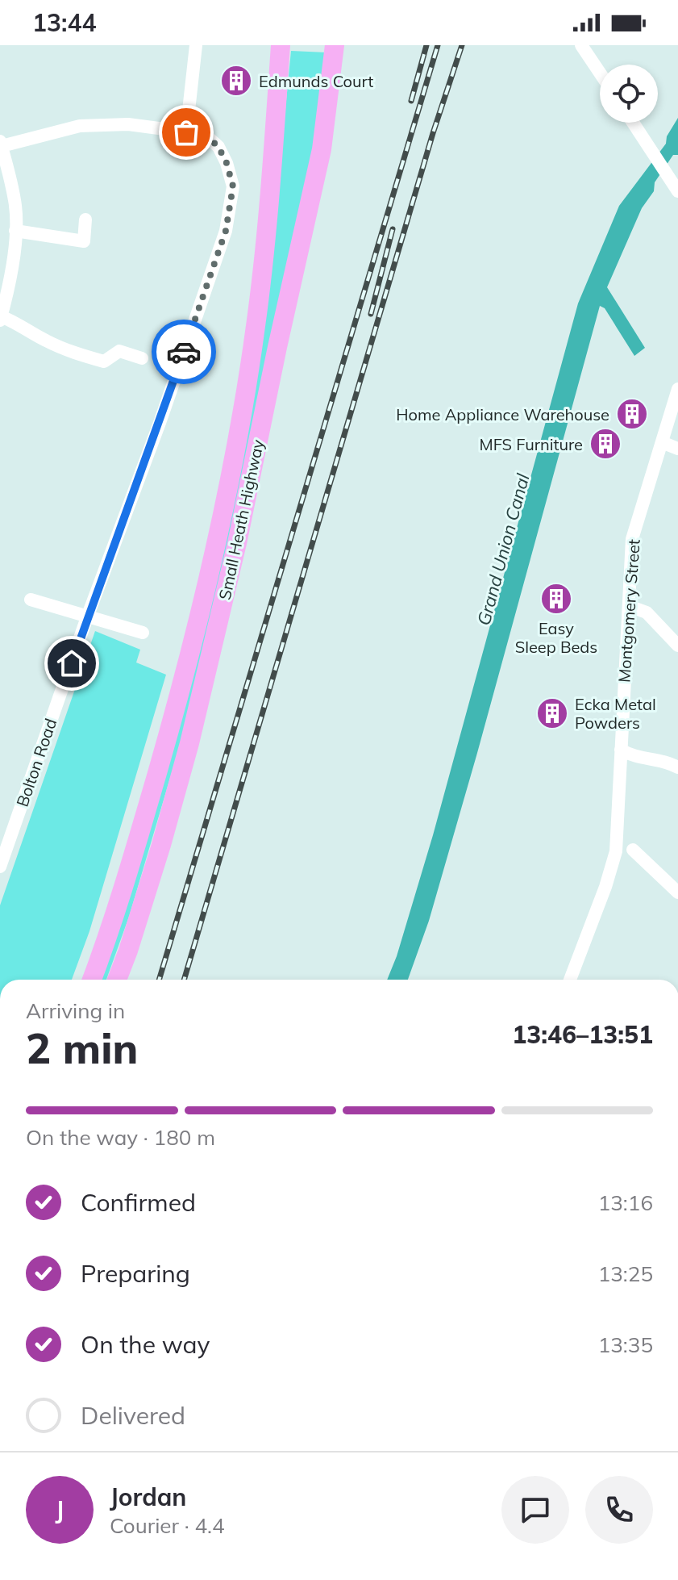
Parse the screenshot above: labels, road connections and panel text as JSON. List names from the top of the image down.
{
  "streets": {
    "highway": ["Small Heath Highway"],
    "street": ["Montgomery Street", "Bolton Road"]
  },
  "water": ["Grand Union Canal"],
  "places": {
    "building": [
      "Edmunds Court",
      "Home Appliance Warehouse",
      "MFS Furniture",
      "Easy Sleep Beds",
      "Ecka Metal Powders"
    ]
  },
  "page": {
    "status": "13:44",
    "heading": ["2 min", "Arriving in", "13:46–13:51"],
    "panel": ["Jordan", "Courier · 4.4"],
    "bar": "On the way · 180 m",
    "list": [
      ["Confirmed", "13:16"],
      ["Preparing", "13:25"],
      ["On the way", "13:35"],
      "Delivered"
    ],
    "round": "J"
  }
}
